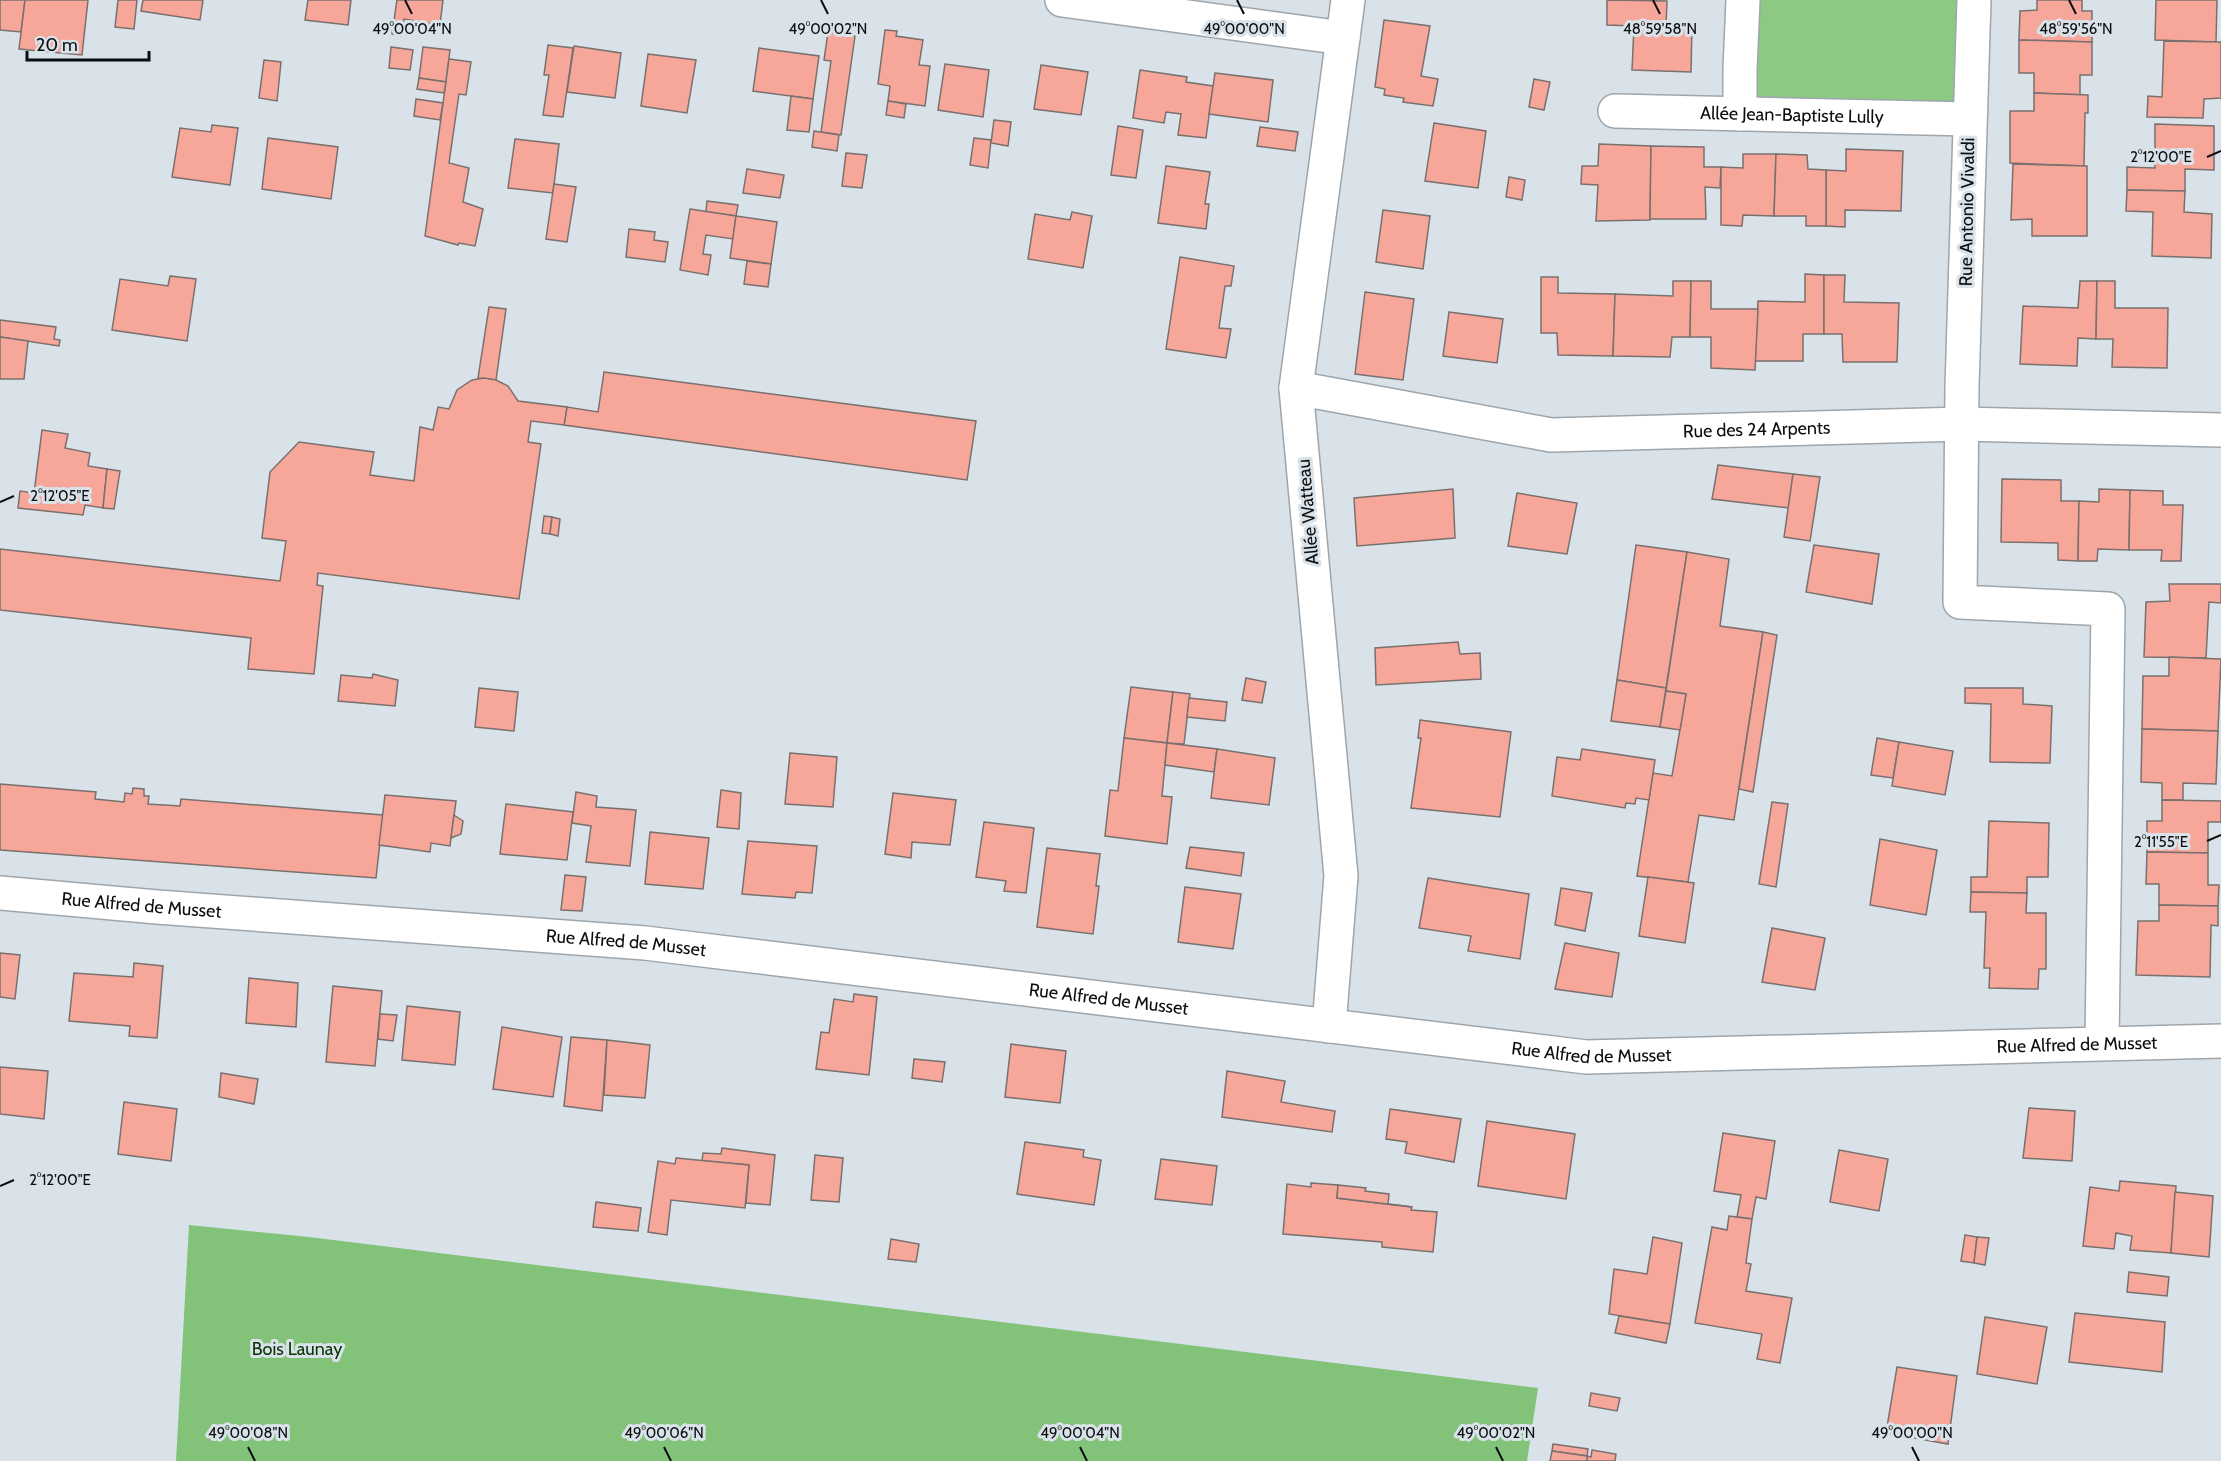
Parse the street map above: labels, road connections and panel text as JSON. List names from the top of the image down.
{
  "streets": {
    "street": [
      "Allée Jean-Baptiste Lully",
      "Rue Antonio Vivaldi",
      "Rue des 24 Arpents",
      "Allée Watteau",
      "Rue Alfred de Musset"
    ]
  },
  "crossings": [
    ["Allée Jean-Baptiste Lully", "Rue Antonio Vivaldi"],
    ["Rue Antonio Vivaldi", "Rue des 24 Arpents"],
    ["Rue Antonio Vivaldi", "Rue Alfred de Musset"],
    ["Rue des 24 Arpents", "Allée Watteau"],
    ["Allée Watteau", "Rue Alfred de Musset"]
  ],
  "parks": ["Bois Launay"],
  "scale_bar": "20 m",
  "coordinates": [
    "49°00'02\"N",
    "48°59'56\"N",
    "49°00'04\"N",
    "49°00'00\"N",
    "48°59'58\"N",
    "2°12'00\"E",
    "2°12'05\"E",
    "2°11'55\"E",
    "49°00'08\"N",
    "49°00'06\"N"
  ]
}
